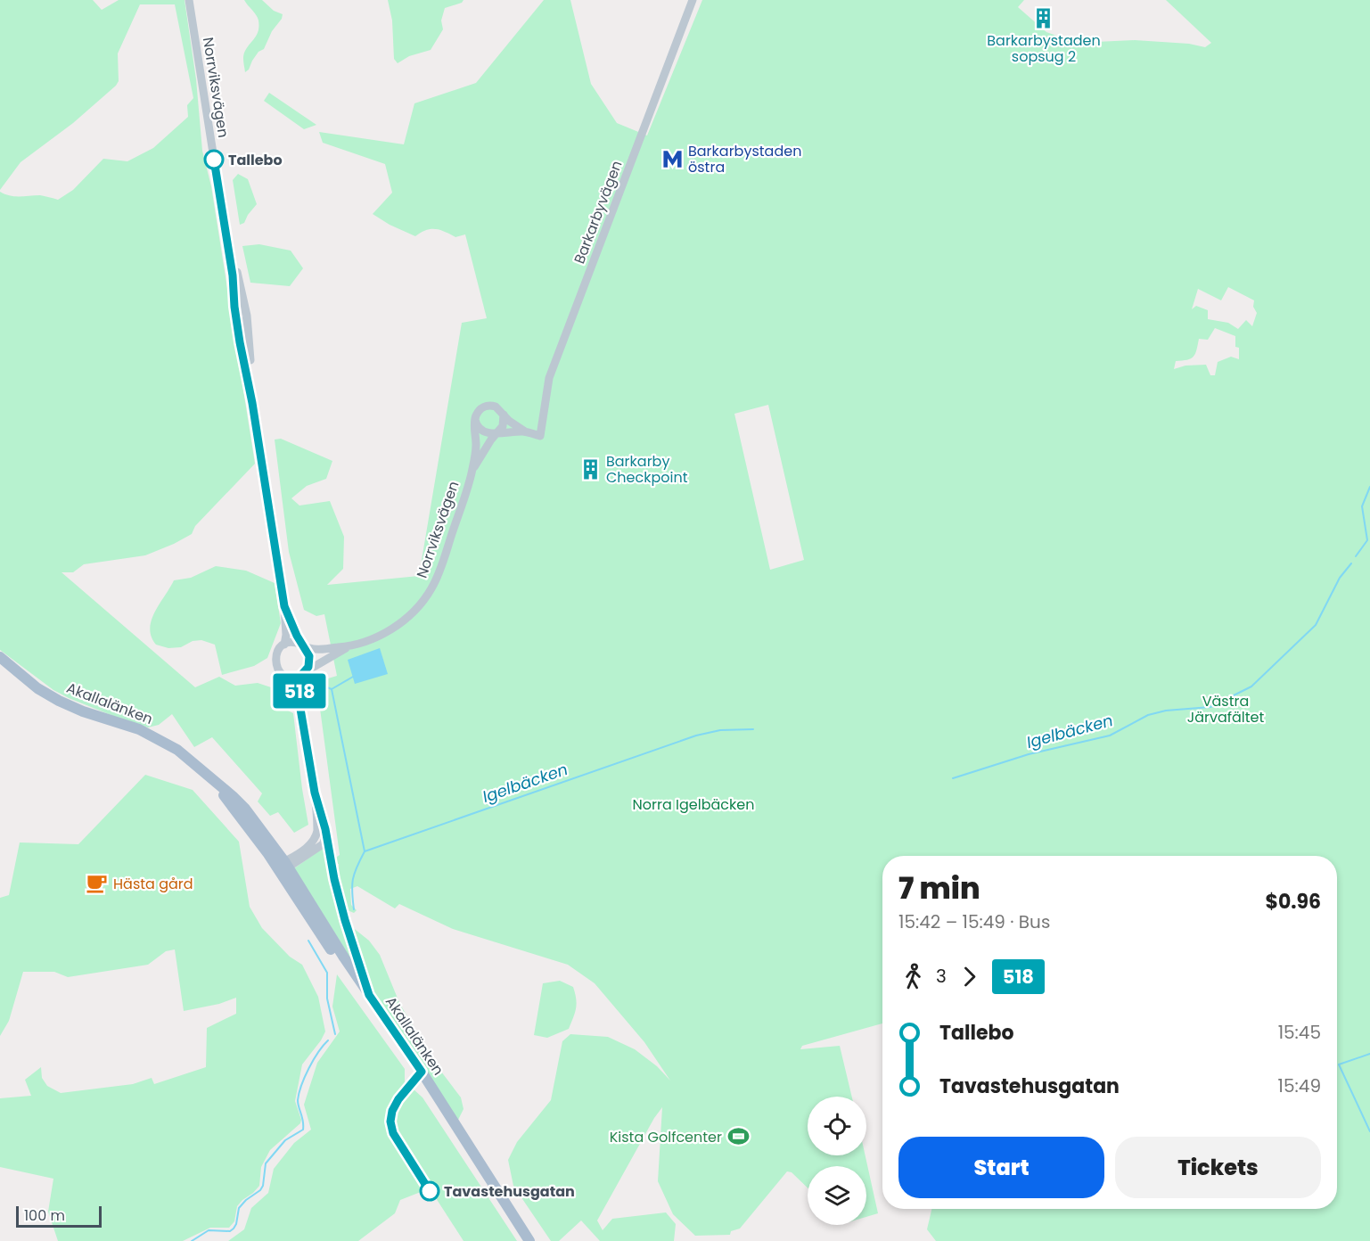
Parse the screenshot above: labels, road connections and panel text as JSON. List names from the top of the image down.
{
  "streets": {
    "main road": ["Akallalänken"],
    "street": ["Norrviksvägen", "Barkarbyvägen"]
  },
  "water": ["Igelbäcken"],
  "parks": ["Västra Järvafältet", "Norra Igelbäcken"],
  "places": {
    "building": ["Barkarbystaden sopsug 2", "Barkarby Checkpoint"],
    "metro station": ["Barkarbystaden östra"],
    "other": ["Tallebo", "Tavastehusgatan"],
    "cafe": ["Hästa gård"],
    "sports": ["Kista Golfcenter"]
  },
  "lines": ["bus line 518"],
  "scale_bar": "100 m",
  "page": {
    "on_map": "518",
    "heading": ["7 min", "15:42 – 15:49 · Bus", "$0.96"],
    "legs": ["3", "518"],
    "list": [
      {
        "name": "Tallebo",
        "value": "15:45"
      },
      {
        "name": "Tavastehusgatan",
        "value": "15:49"
      }
    ],
    "buttons": ["Start", "Tickets"],
    "scale": "100 m"
  }
}
